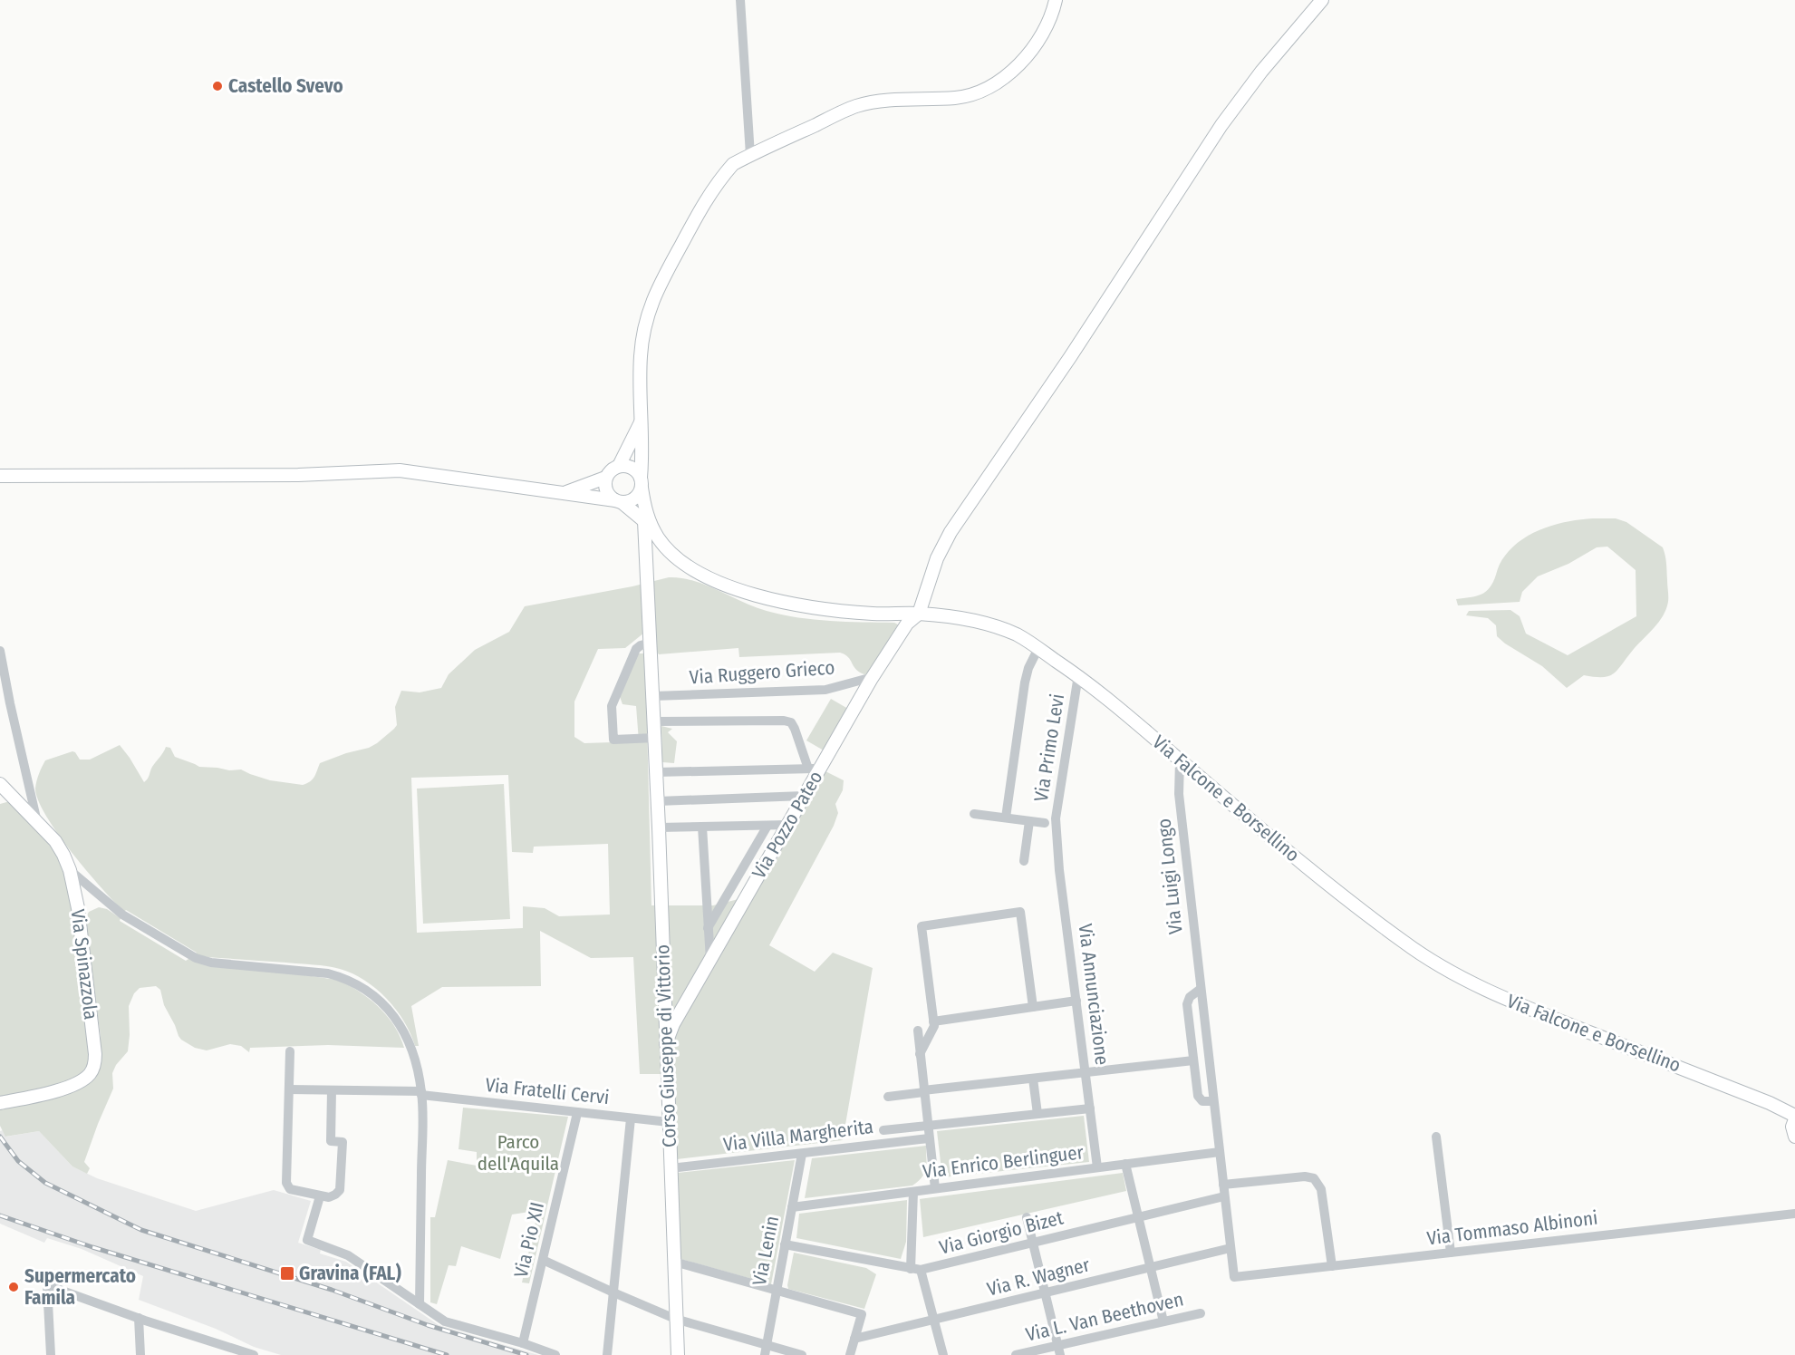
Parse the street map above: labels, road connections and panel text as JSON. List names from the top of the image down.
{
  "streets": {
    "street": [
      "Via Ruggero Grieco",
      "Via Primo Levi",
      "Via Falcone e Borsellino",
      "Via Pozzo Pateo",
      "Via Luigi Longo",
      "Via Spinazzola",
      "Via Annunciazione",
      "Corso Giuseppe di Vittorio",
      "Via Fratelli Cervi",
      "Via Villa Margherita",
      "Via Enrico Berlinguer",
      "Via Tommaso Albinoni",
      "Via Giorgio Bizet",
      "Via Pio XII",
      "Via Lenin",
      "Via R. Wagner",
      "Via L. Van Beethoven"
    ]
  },
  "crossings": [
    ["Via Ruggero Grieco", "Via Pozzo Pateo"],
    ["Via Ruggero Grieco", "Corso Giuseppe di Vittorio"],
    ["Via Primo Levi", "Via Falcone e Borsellino"],
    ["Via Primo Levi", "Via Annunciazione"],
    ["Via Falcone e Borsellino", "Via Pozzo Pateo"],
    ["Via Falcone e Borsellino", "Via Luigi Longo"],
    ["Via Falcone e Borsellino", "Corso Giuseppe di Vittorio"],
    ["Via Pozzo Pateo", "Corso Giuseppe di Vittorio"],
    ["Via Luigi Longo", "Via Enrico Berlinguer"],
    ["Via Luigi Longo", "Via Tommaso Albinoni"],
    ["Via Luigi Longo", "Via Giorgio Bizet"],
    ["Via Luigi Longo", "Via R. Wagner"],
    ["Via Annunciazione", "Via Villa Margherita"],
    ["Via Annunciazione", "Via Enrico Berlinguer"],
    ["Corso Giuseppe di Vittorio", "Via Fratelli Cervi"],
    ["Corso Giuseppe di Vittorio", "Via Villa Margherita"],
    ["Via Fratelli Cervi", "Via Pio XII"],
    ["Via Villa Margherita", "Via Lenin"],
    ["Via Enrico Berlinguer", "Via Lenin"],
    ["Via Giorgio Bizet", "Via Lenin"]
  ],
  "parks": ["Parco dell'Aquila"],
  "places": {
    "other": ["Castello Svevo", "Supermercato Famila"],
    "transit": ["Gravina (FAL)"]
  }
}
